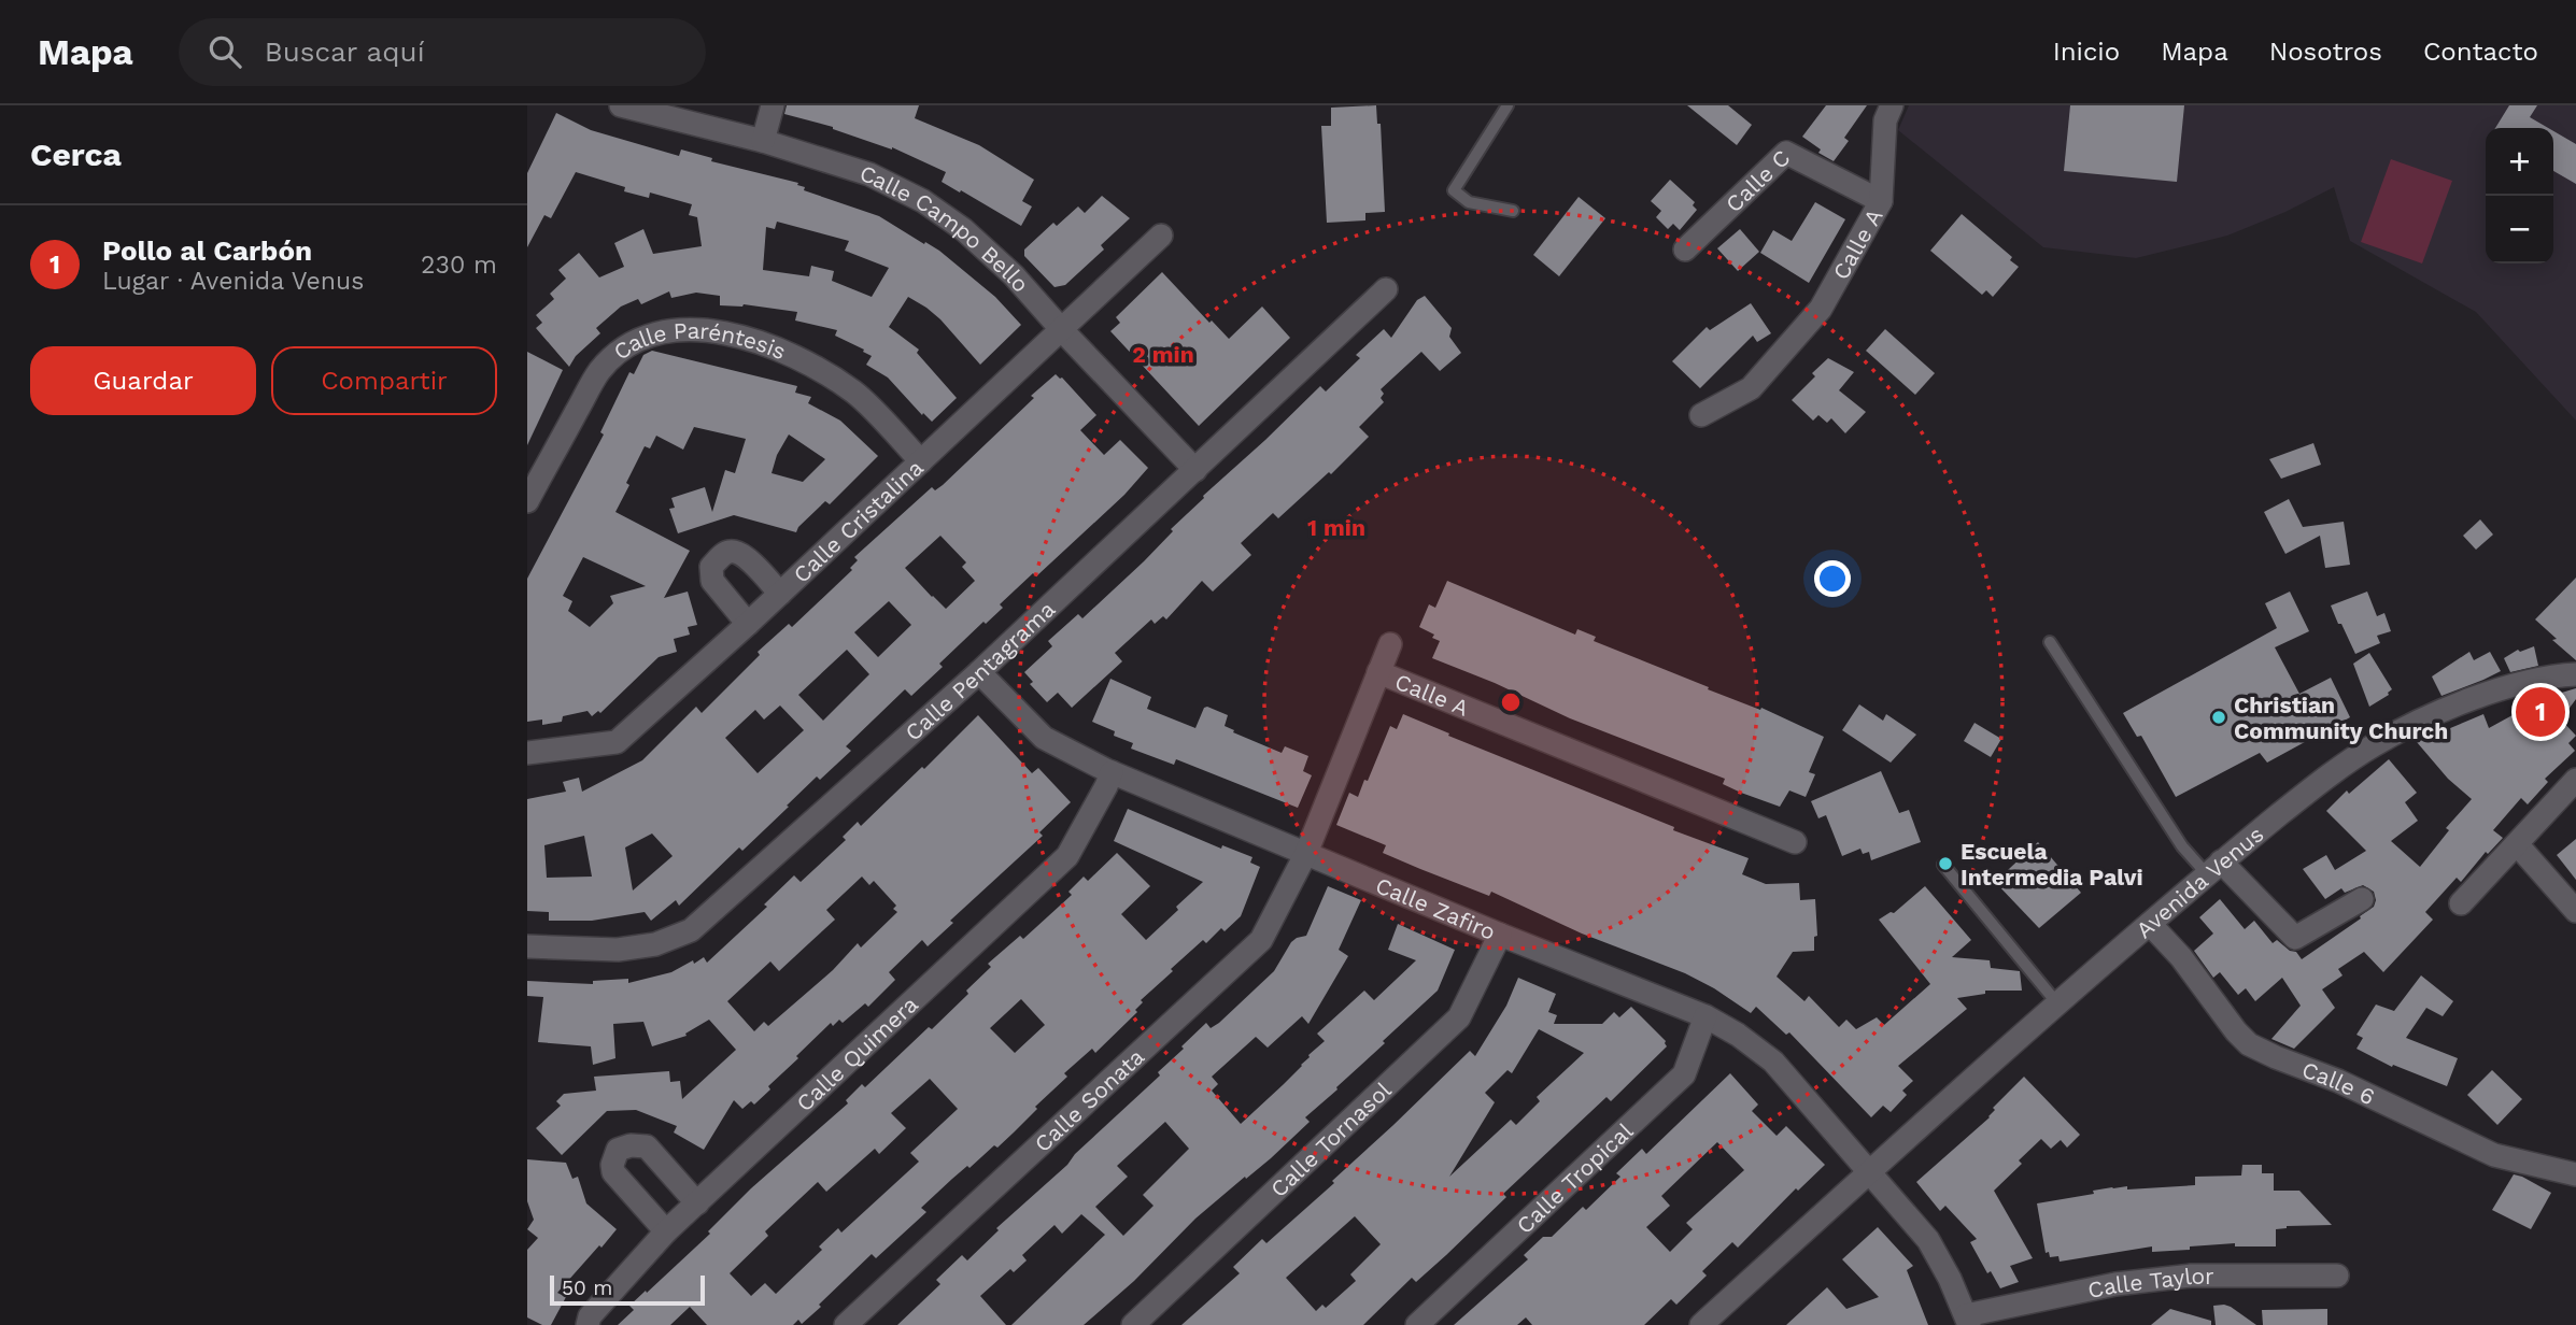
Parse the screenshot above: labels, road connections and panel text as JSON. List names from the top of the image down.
{
  "streets": {
    "street": [
      "Calle C",
      "Calle Campo Bello",
      "Calle A",
      "Calle Paréntesis",
      "Calle Cristalina",
      "Calle Pentagrama",
      "Avenida Venus",
      "Calle Zafiro",
      "Calle Quimera",
      "Calle 6",
      "Calle Sonata",
      "Calle Tornasol",
      "Calle Tropical",
      "Calle Taylor"
    ]
  },
  "crossings": [
    ["Calle C", "Calle A"],
    ["Calle Campo Bello", "Calle Cristalina"],
    ["Calle Campo Bello", "Calle Pentagrama"],
    ["Calle A", "Calle Zafiro"],
    ["Calle A", "Calle Sonata"],
    ["Calle Paréntesis", "Calle Cristalina"],
    ["Calle Pentagrama", "Calle Zafiro"],
    ["Avenida Venus", "Calle Zafiro"],
    ["Avenida Venus", "Calle 6"],
    ["Calle Zafiro", "Calle Quimera"],
    ["Calle Zafiro", "Calle Sonata"],
    ["Calle Zafiro", "Calle Tornasol"],
    ["Calle Zafiro", "Calle Tropical"],
    ["Calle Zafiro", "Calle Taylor"]
  ],
  "places": ["Christian Community Church", "Escuela Intermedia Palvi"],
  "scale_bar": "50 m",
  "page": {
    "header": "Mapa",
    "search": "Buscar aquí",
    "nav": [
      "Inicio",
      "Mapa",
      "Nosotros",
      "Contacto"
    ],
    "heading": "Cerca",
    "map_buttons": ["+", "−"],
    "list": [
      {
        "mark": "1",
        "name": "Pollo al Carbón",
        "note": "Lugar · Avenida Venus",
        "value": "230 m"
      }
    ],
    "buttons": ["Guardar", "Compartir"],
    "pins": "1",
    "scale": "50 m"
  },
  "rings": ["2 min", "1 min"]
}
